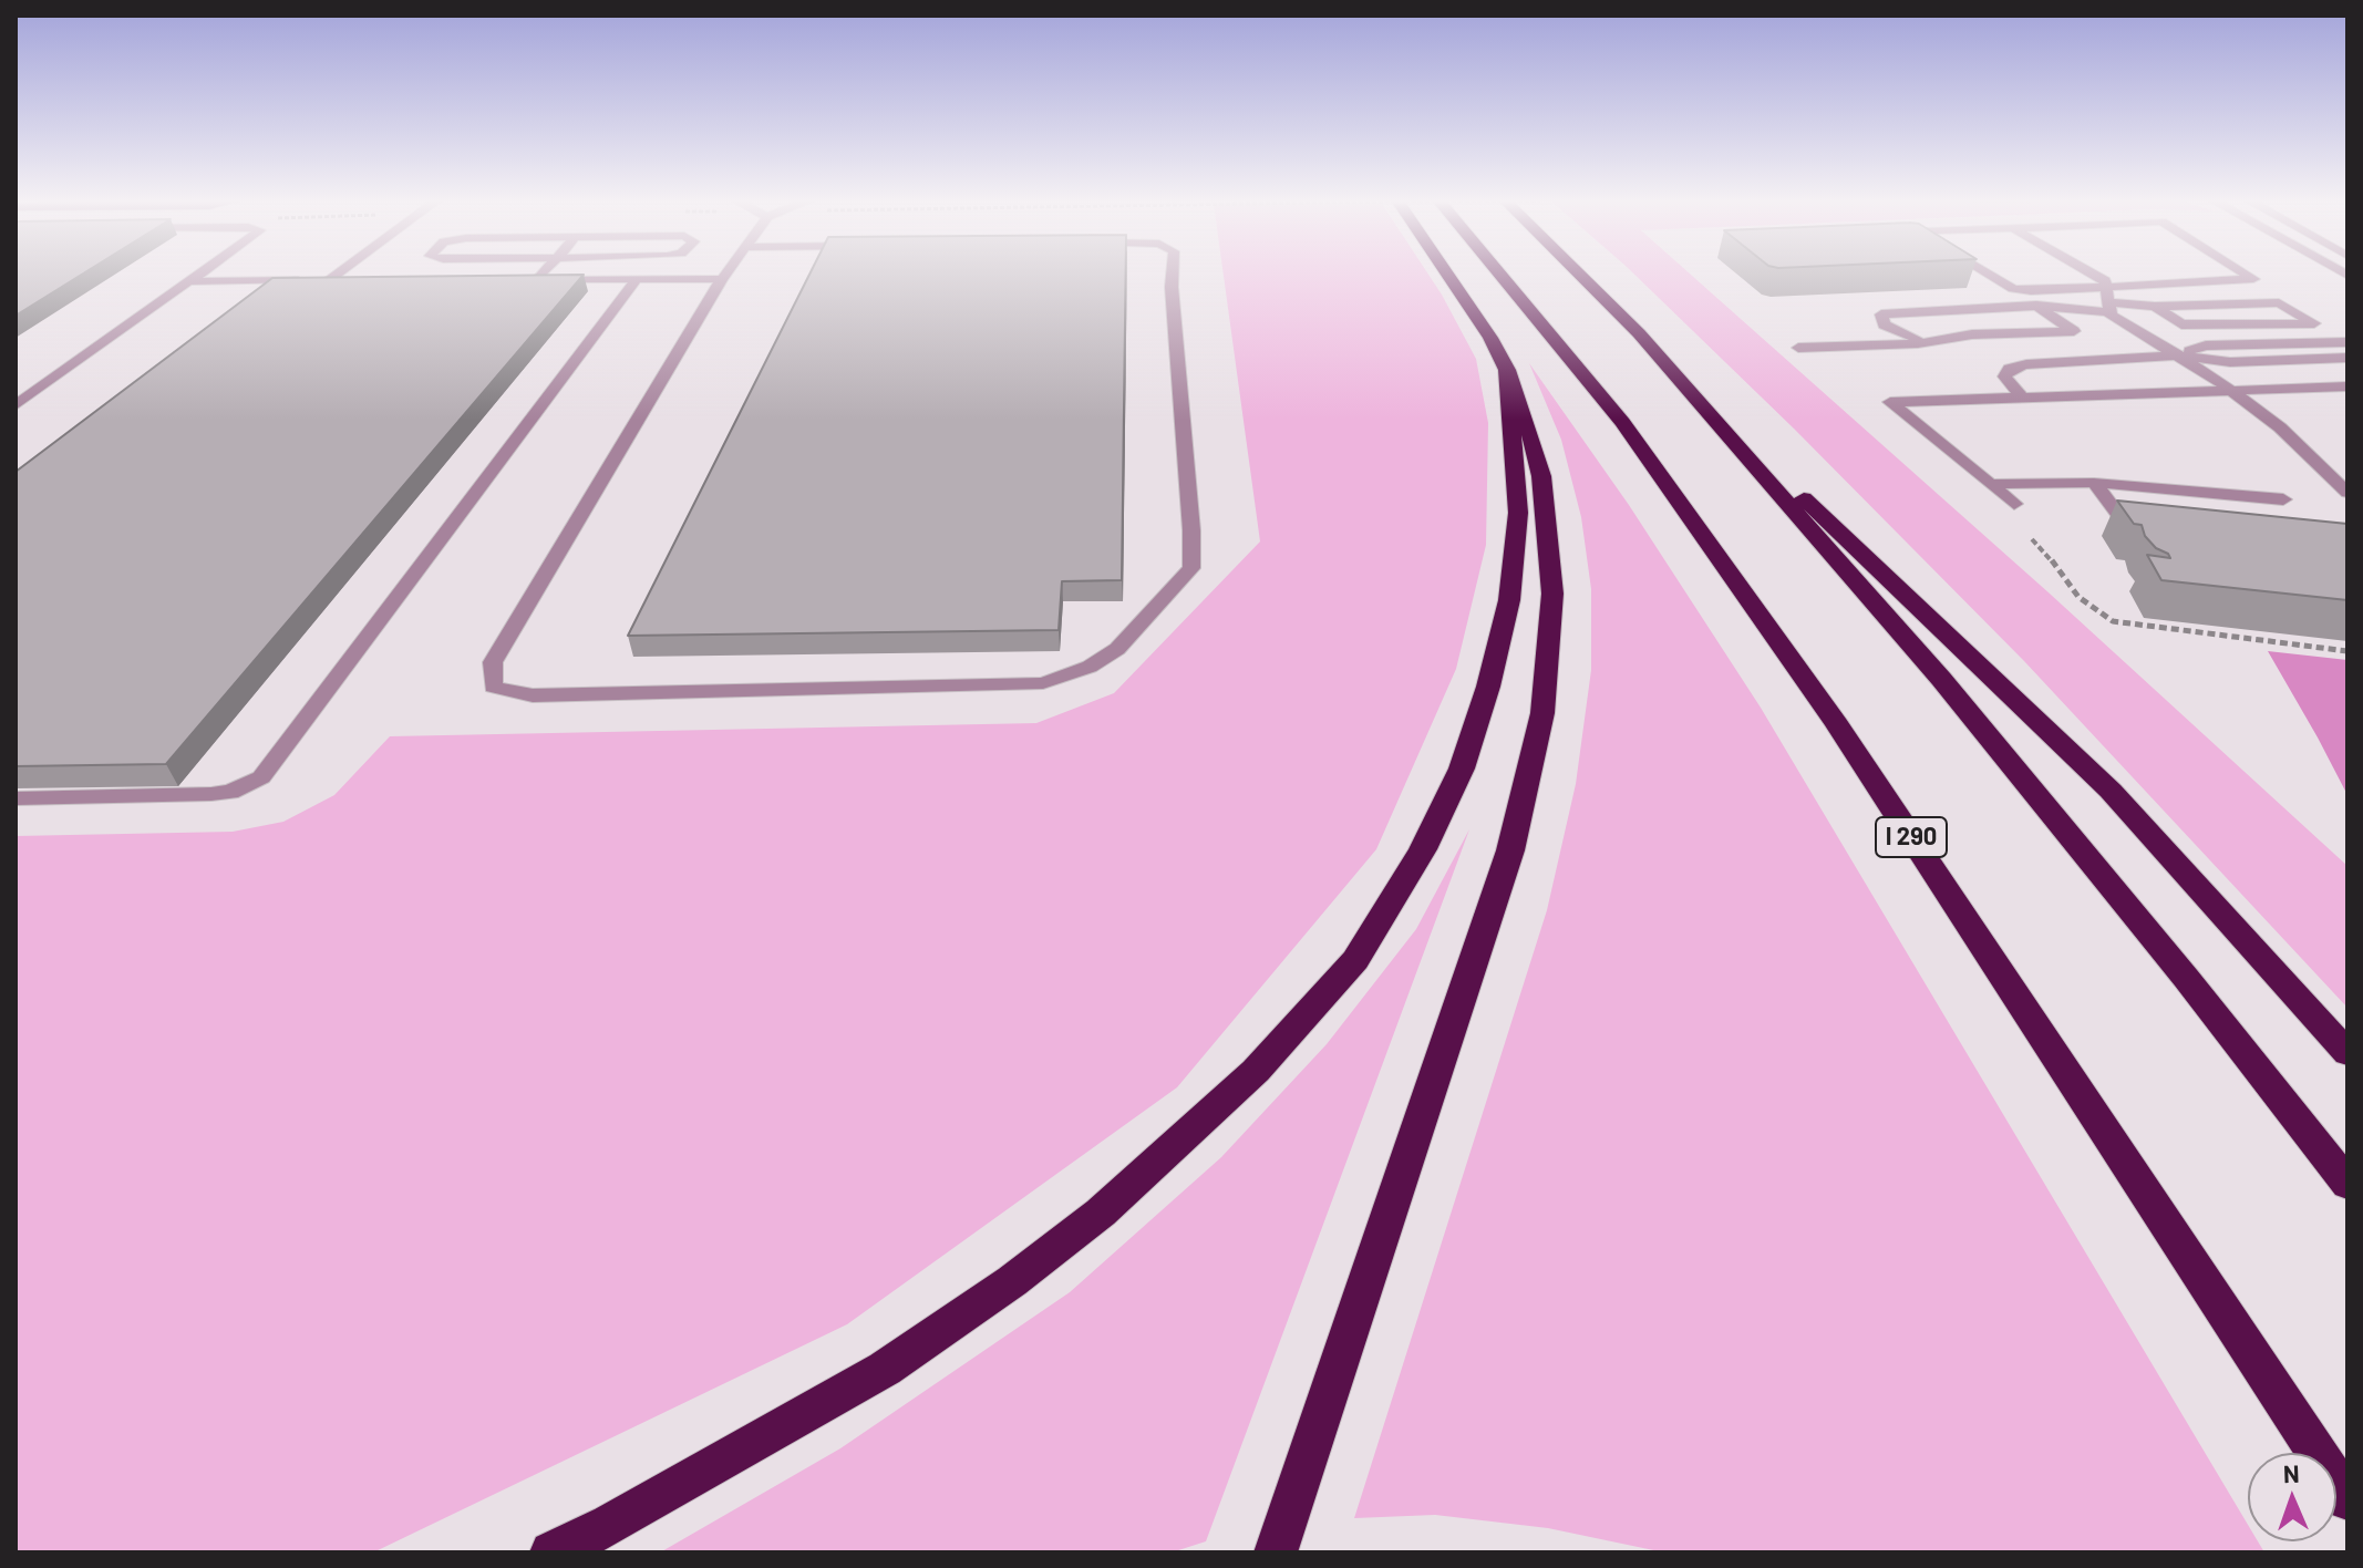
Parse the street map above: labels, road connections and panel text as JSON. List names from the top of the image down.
{
  "streets": {
    "highway": ["I 290"]
  },
  "north": "top"
}
